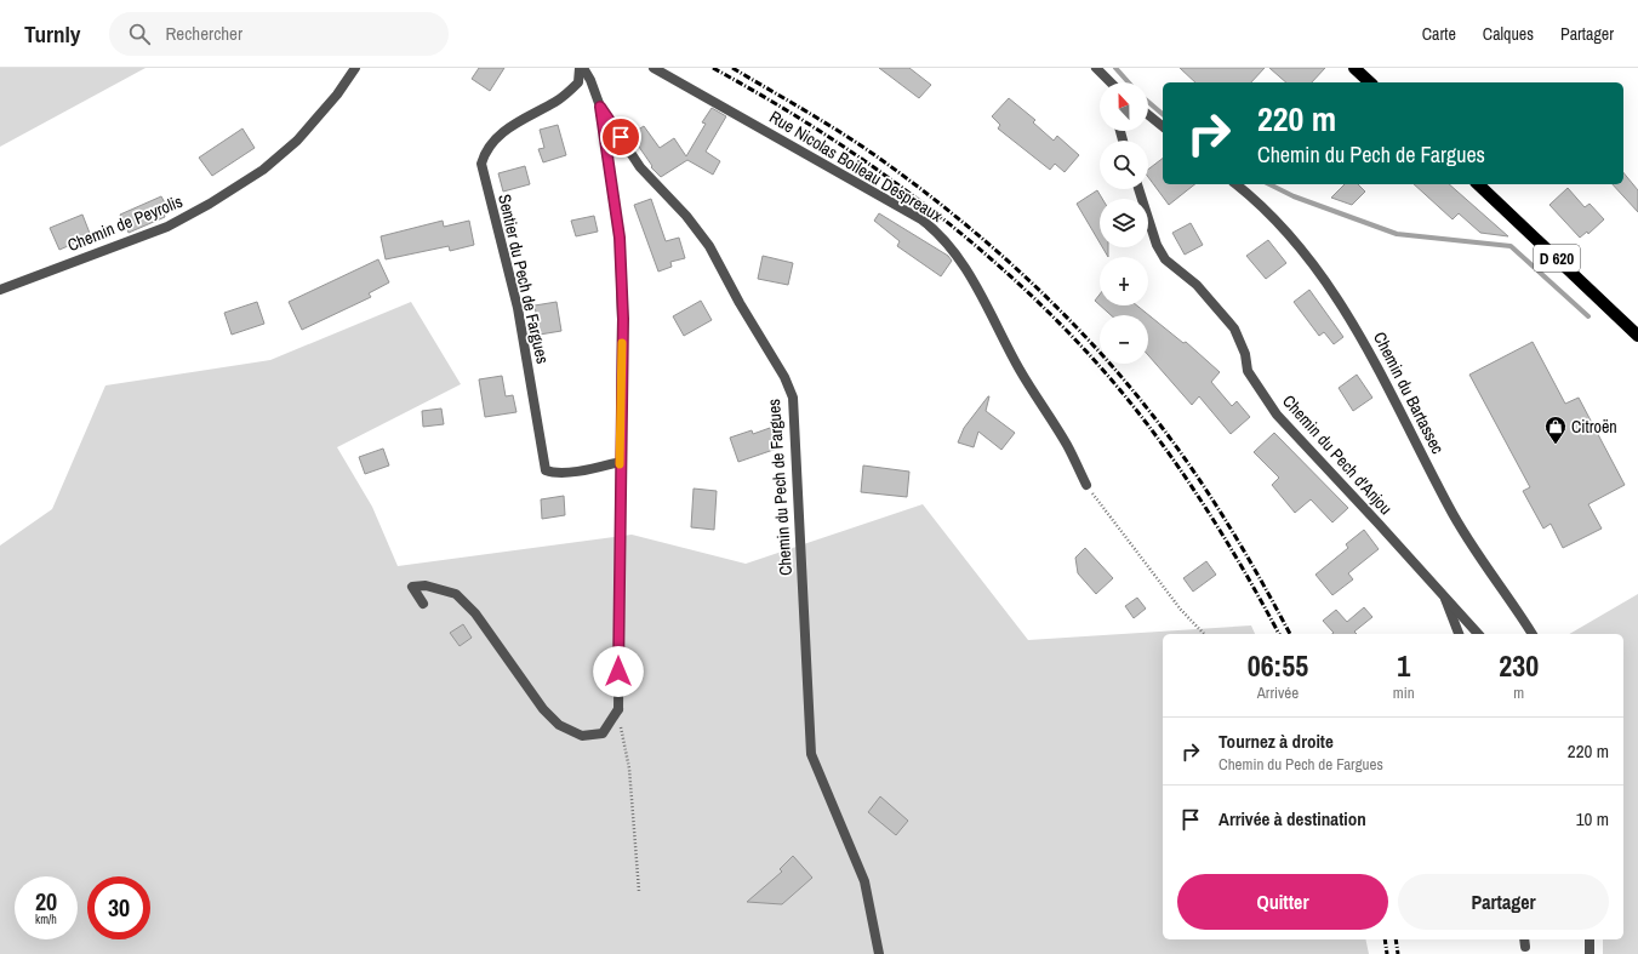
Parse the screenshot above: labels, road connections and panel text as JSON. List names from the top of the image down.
{
  "streets": {
    "main road": ["D 620"],
    "street": [
      "Rue Nicolas Boileau Despreaux",
      "Chemin de Peyrolis",
      "Sentier du Pech de Fargues",
      "Chemin du Bartassec",
      "Chemin du Pech d'Anjou",
      "Chemin du Pech de Fargues"
    ]
  },
  "places": {
    "shop": ["Citroën"]
  },
  "north": "top",
  "page": {
    "header": "Turnly",
    "search": "Rechercher",
    "nav": ["Carte", "Calques", "Partager"],
    "map_buttons": ["+", "−"],
    "turn": ["220 m", "Chemin du Pech de Fargues"],
    "eta": [
      "06:55",
      "Arrivée",
      "1",
      "min",
      "230",
      "m"
    ],
    "list": [
      {
        "name": "Tournez à droite",
        "note": "Chemin du Pech de Fargues",
        "value": "220 m"
      },
      {
        "name": "Arrivée à destination",
        "value": "10 m"
      }
    ],
    "buttons": ["Quitter", "Partager"],
    "speed": "20 km/h",
    "limit": "30"
  }
}
